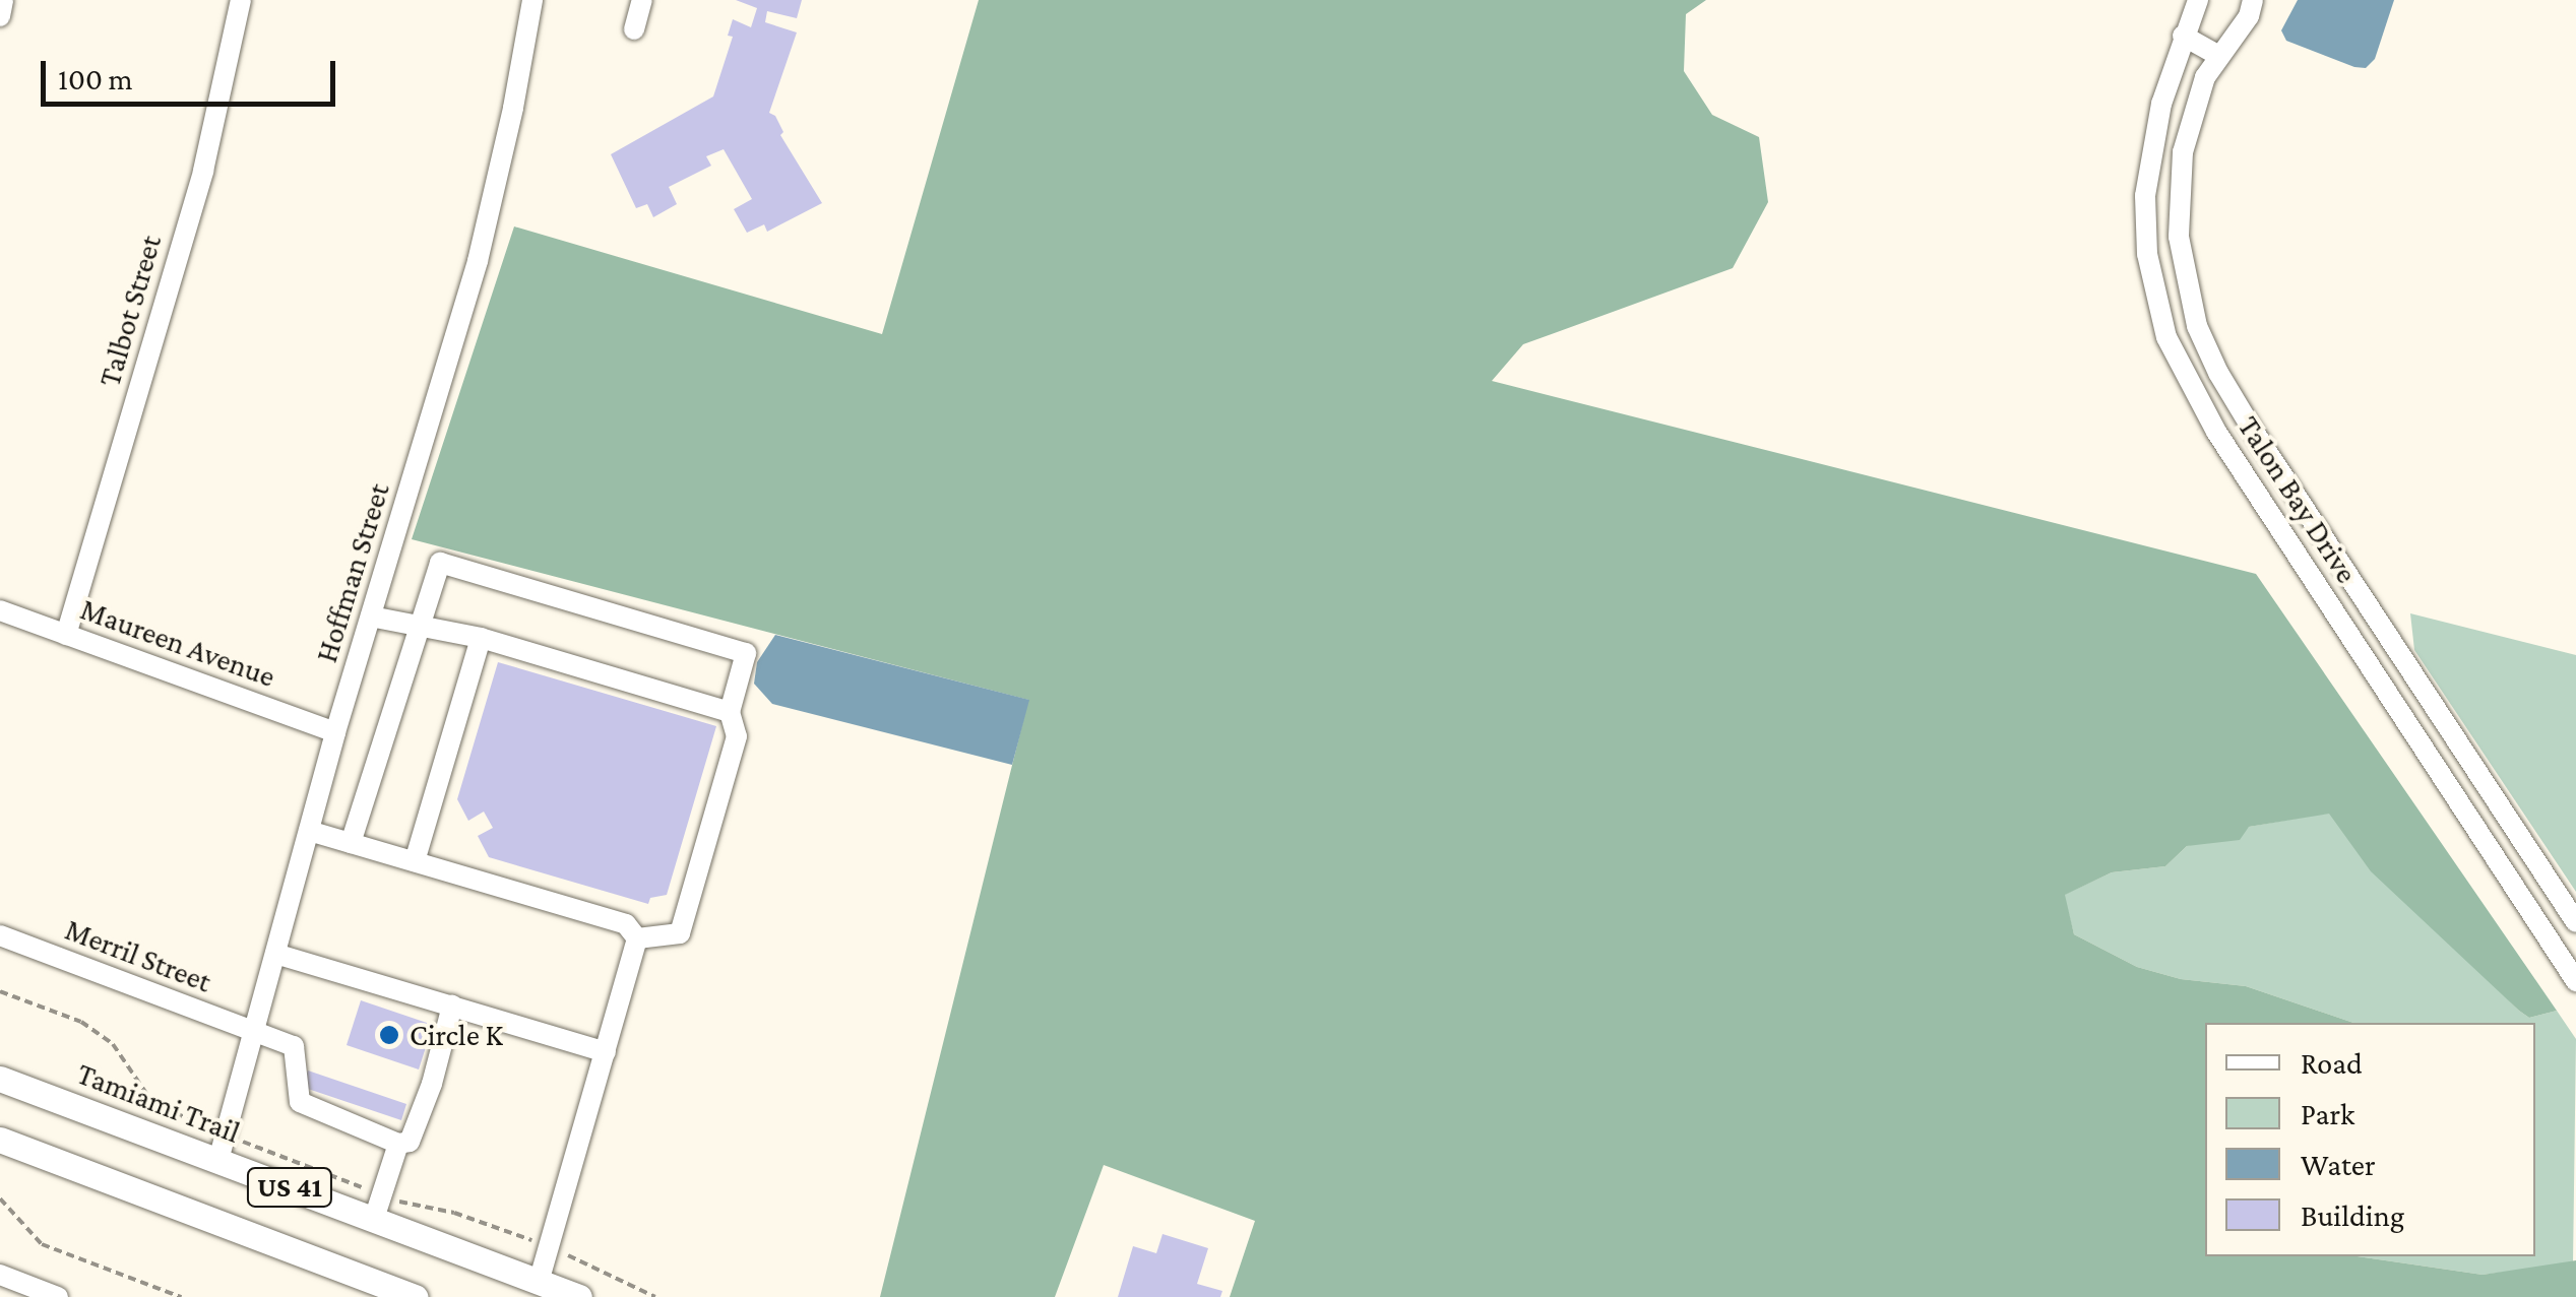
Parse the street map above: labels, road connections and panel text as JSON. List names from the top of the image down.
{
  "streets": {
    "main road": ["Tamiami Trail", "US 41"],
    "street": [
      "Talbot Street",
      "Talon Bay Drive",
      "Hoffman Street",
      "Maureen Avenue",
      "Merril Street"
    ]
  },
  "crossings": [
    ["Talbot Street", "Maureen Avenue"],
    ["Hoffman Street", "Maureen Avenue"],
    ["Hoffman Street", "Merril Street"],
    ["Hoffman Street", "Tamiami Trail"]
  ],
  "places": ["Circle K"],
  "legend": [
    "Road",
    "Park",
    "Water",
    "Building"
  ],
  "scale_bar": "100 m"
}
